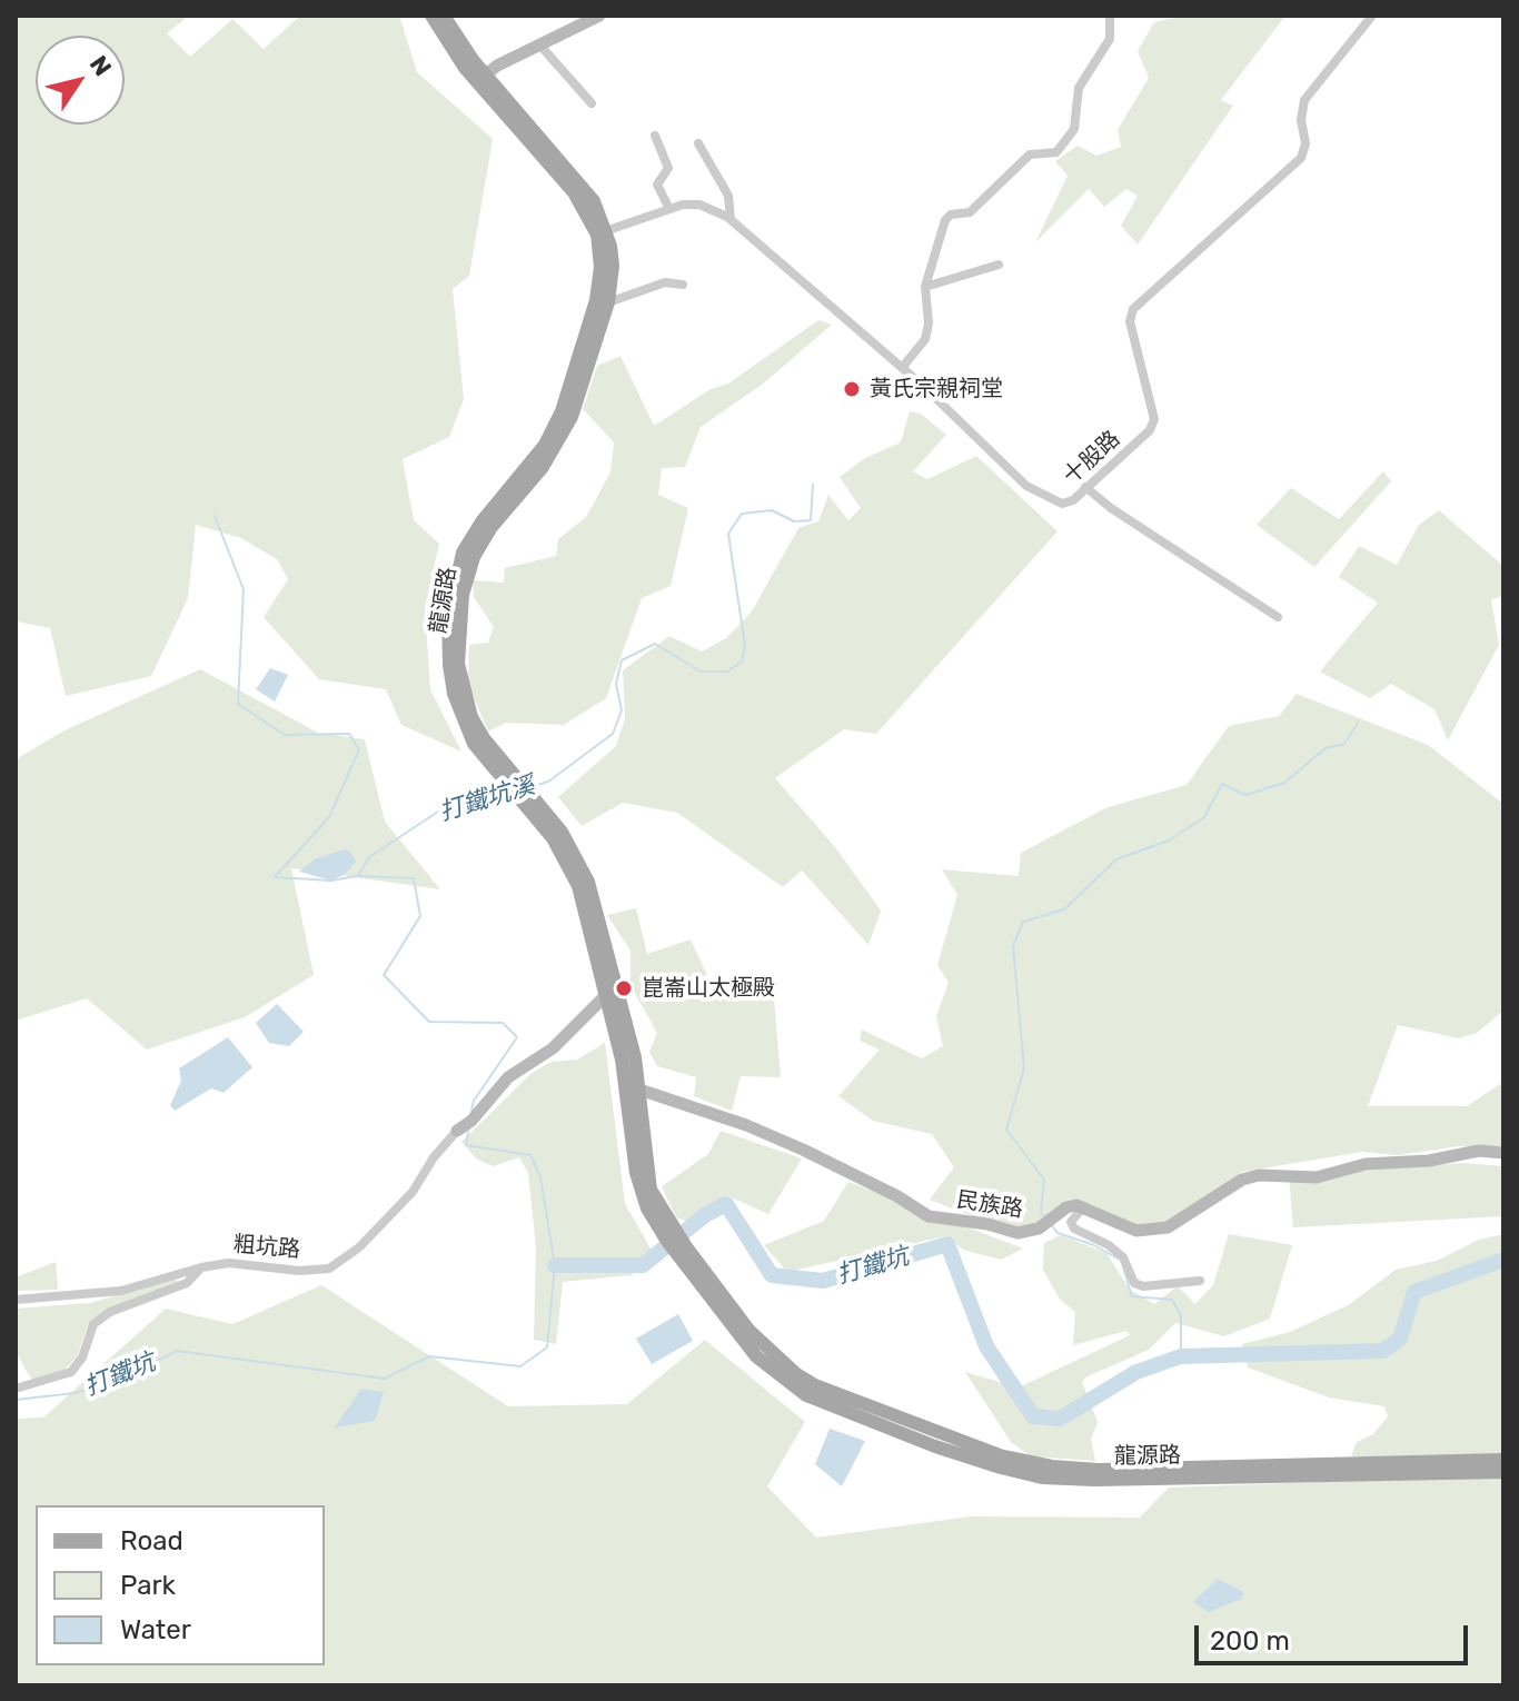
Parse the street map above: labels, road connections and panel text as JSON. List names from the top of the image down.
{
  "streets": {
    "main road": ["龍源路"],
    "street": ["十股路", "民族路", "粗坑路"]
  },
  "crossings": [
    ["十股路", "龍源路"]
  ],
  "water": ["打鐵坑溪", "打鐵坑"],
  "places": ["黃氏宗親祠堂", "崑崙山太極殿"],
  "legend": ["Road", "Park", "Water"],
  "scale_bar": "200 m",
  "north": "top right"
}
